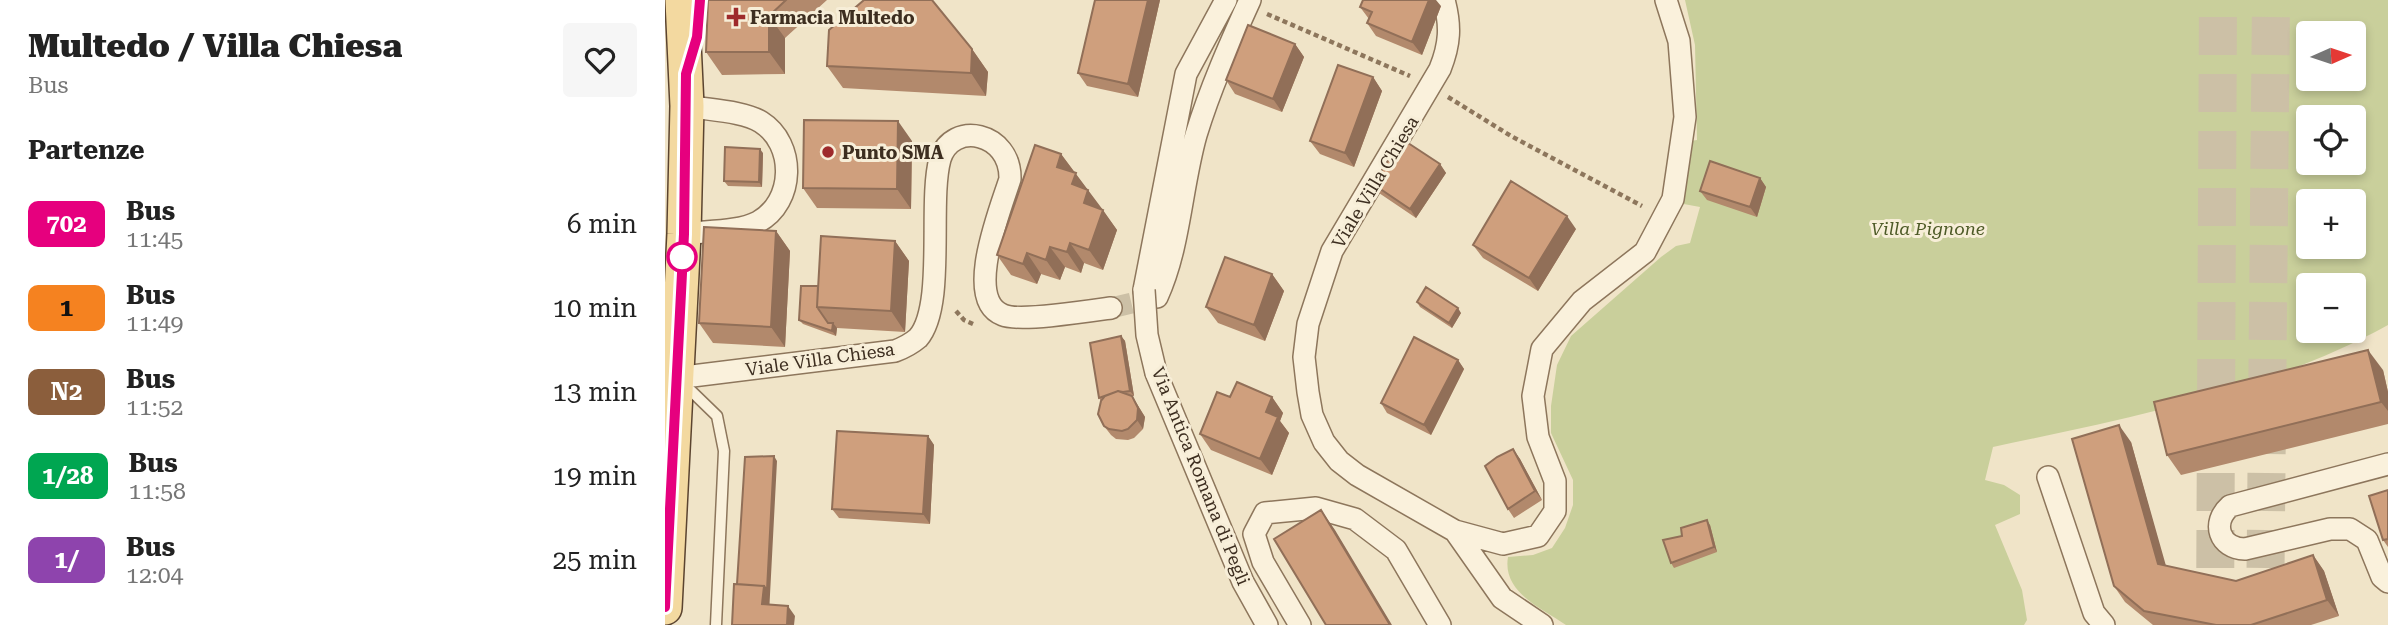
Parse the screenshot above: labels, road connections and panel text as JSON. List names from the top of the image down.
{
  "streets": {
    "street": ["Viale Villa Chiesa", "Via Antica Romana di Pegli"]
  },
  "parks": ["Villa Pignone"],
  "places": {
    "health": ["Farmacia Multedo"],
    "other": ["Punto SMA"]
  },
  "lines": ["bus line 702"],
  "north": "right",
  "page": {
    "heading": [
      ["Multedo / Villa Chiesa", "Bus"],
      "Partenze"
    ],
    "map_buttons": ["+", "−"],
    "list": [
      {
        "mark": "702",
        "name": "Bus",
        "note": "11:45",
        "value": "6 min"
      },
      {
        "mark": "1",
        "name": "Bus",
        "note": "11:49",
        "value": "10 min"
      },
      {
        "mark": "N2",
        "name": "Bus",
        "note": "11:52",
        "value": "13 min"
      },
      {
        "mark": "1/28",
        "name": "Bus",
        "note": "11:58",
        "value": "19 min"
      },
      {
        "mark": "1/",
        "name": "Bus",
        "note": "12:04",
        "value": "25 min"
      }
    ]
  }
}
